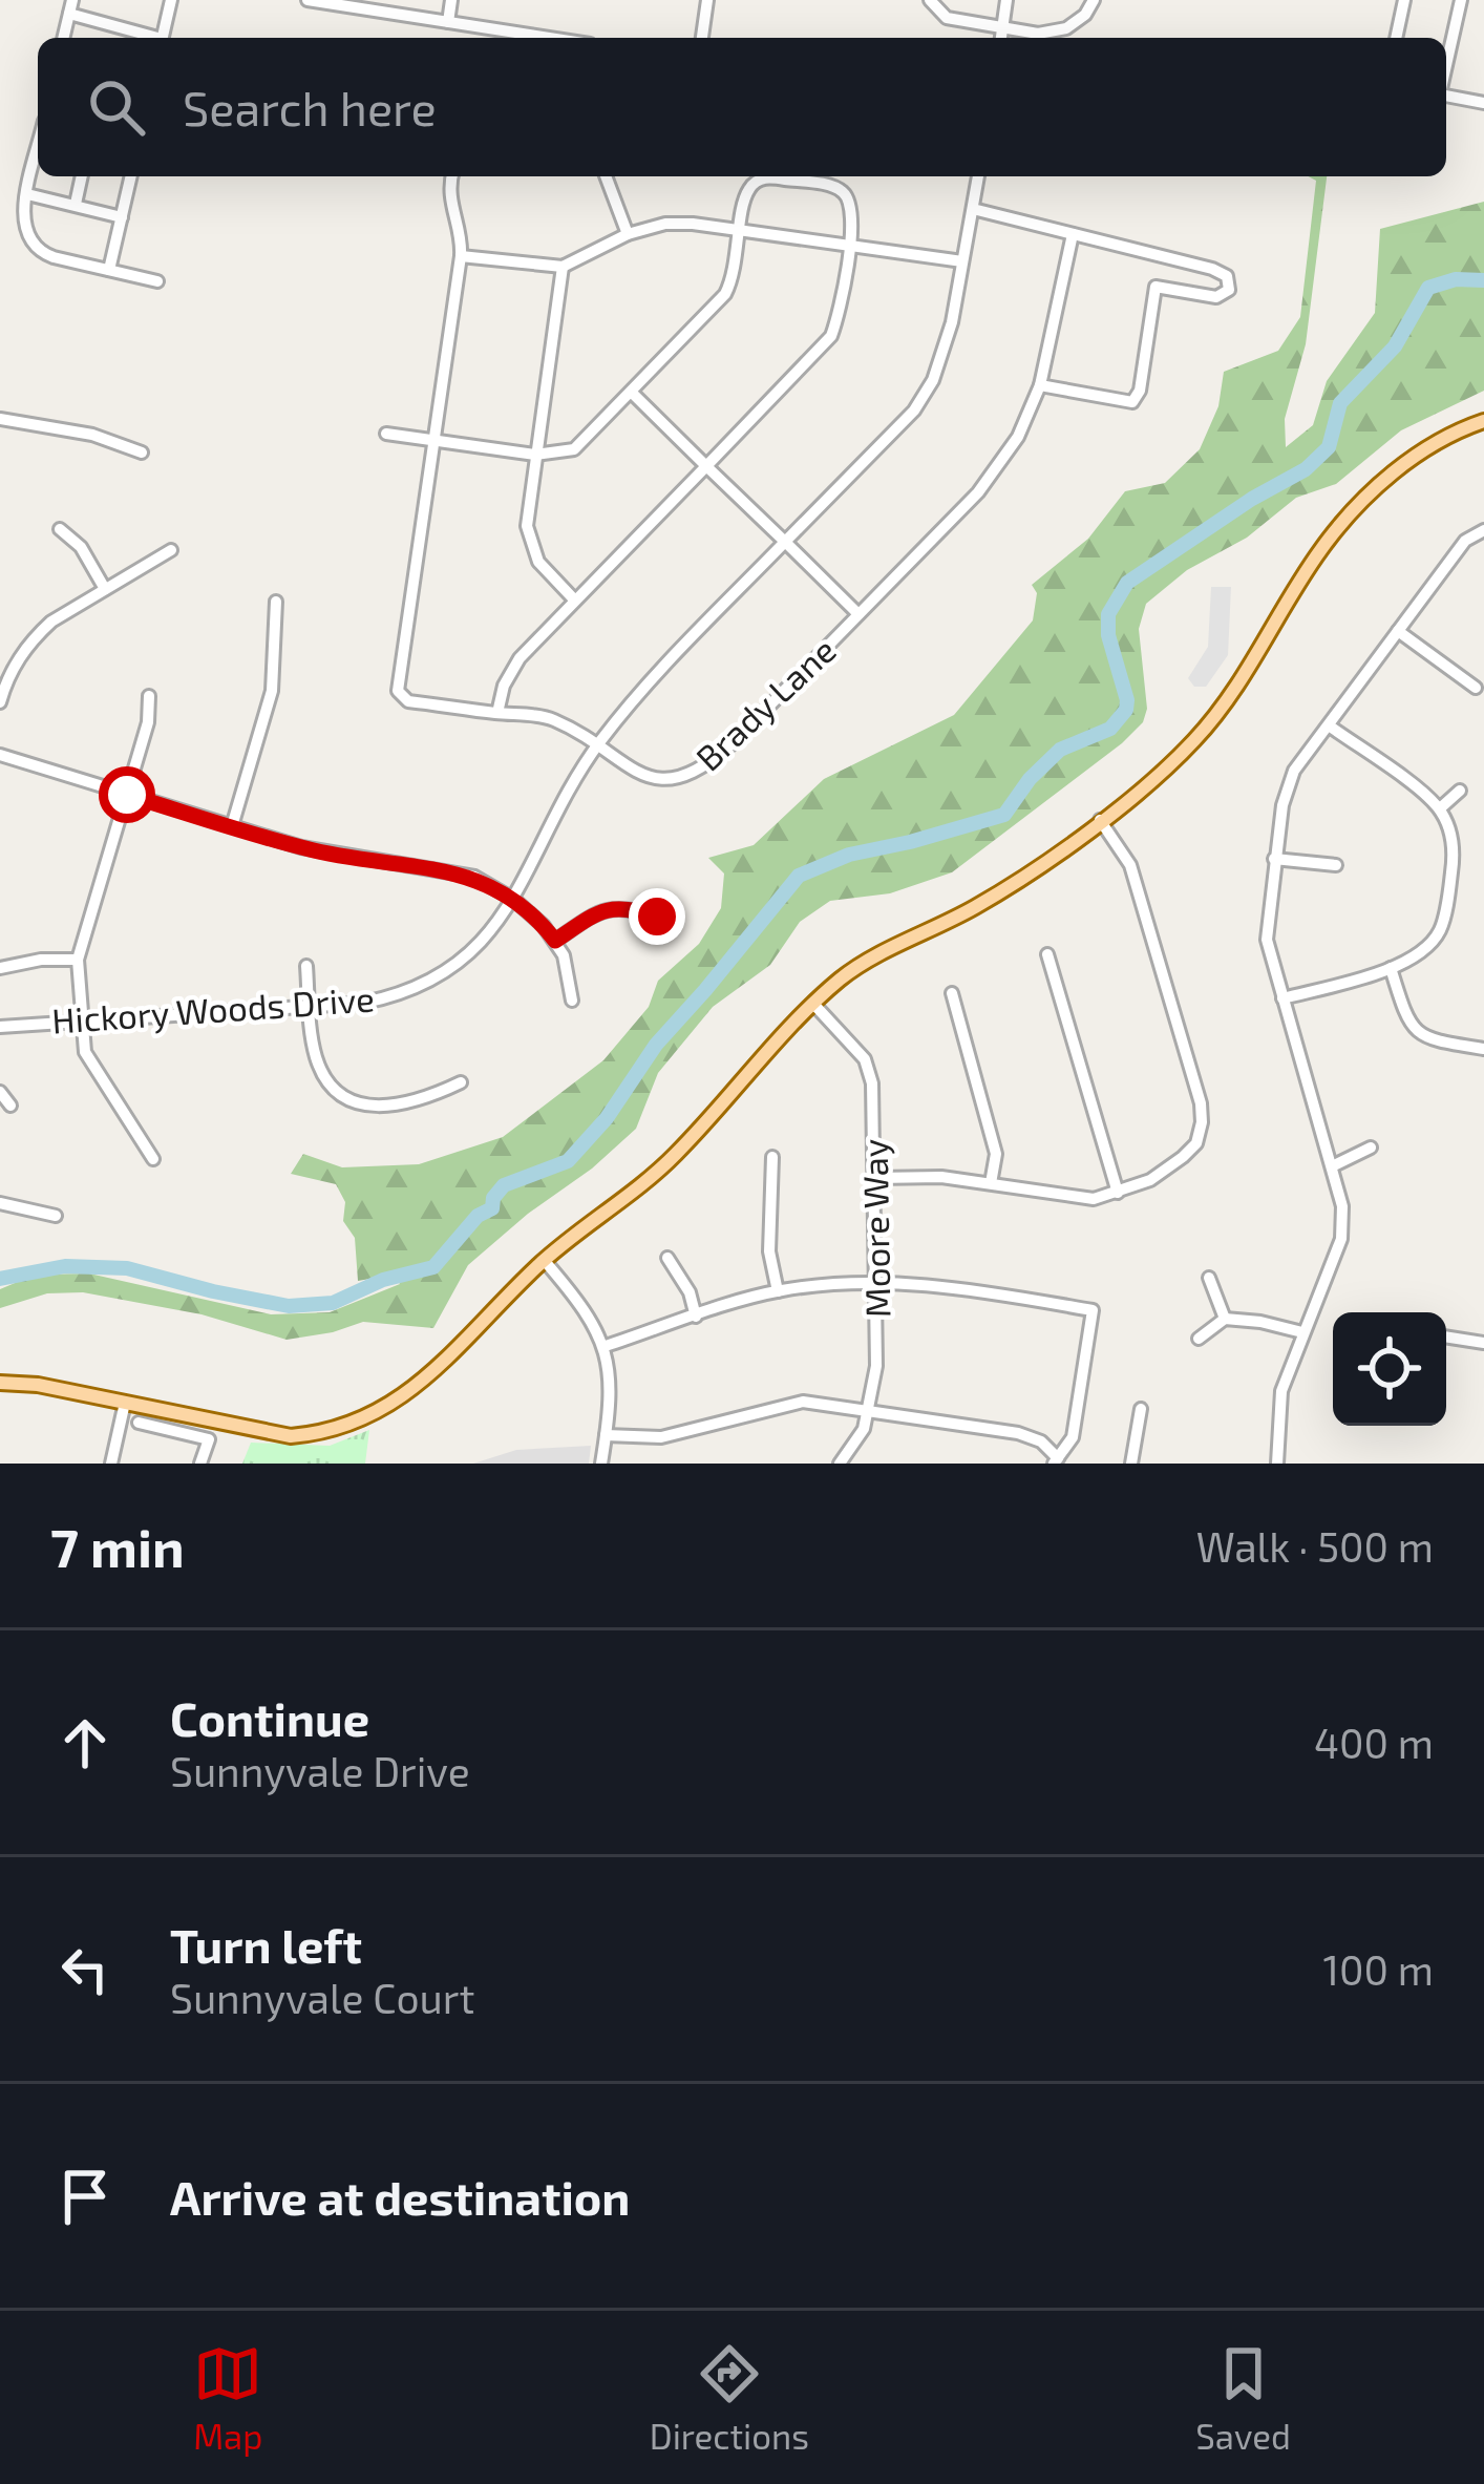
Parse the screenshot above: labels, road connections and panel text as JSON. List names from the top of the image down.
{
  "streets": {
    "street": ["Brady Lane", "Hickory Woods Drive", "Moore Way"]
  },
  "crossings": [
    ["Brady Lane", "Hickory Woods Drive"]
  ],
  "page": {
    "search": "Search here",
    "heading": ["7 min", "Walk · 500 m"],
    "list": [
      ["Continue", "Sunnyvale Drive", "400 m"],
      ["Turn left", "Sunnyvale Court", "100 m"],
      "Arrive at destination"
    ],
    "nav": ["Map", "Directions", "Saved"]
  }
}
